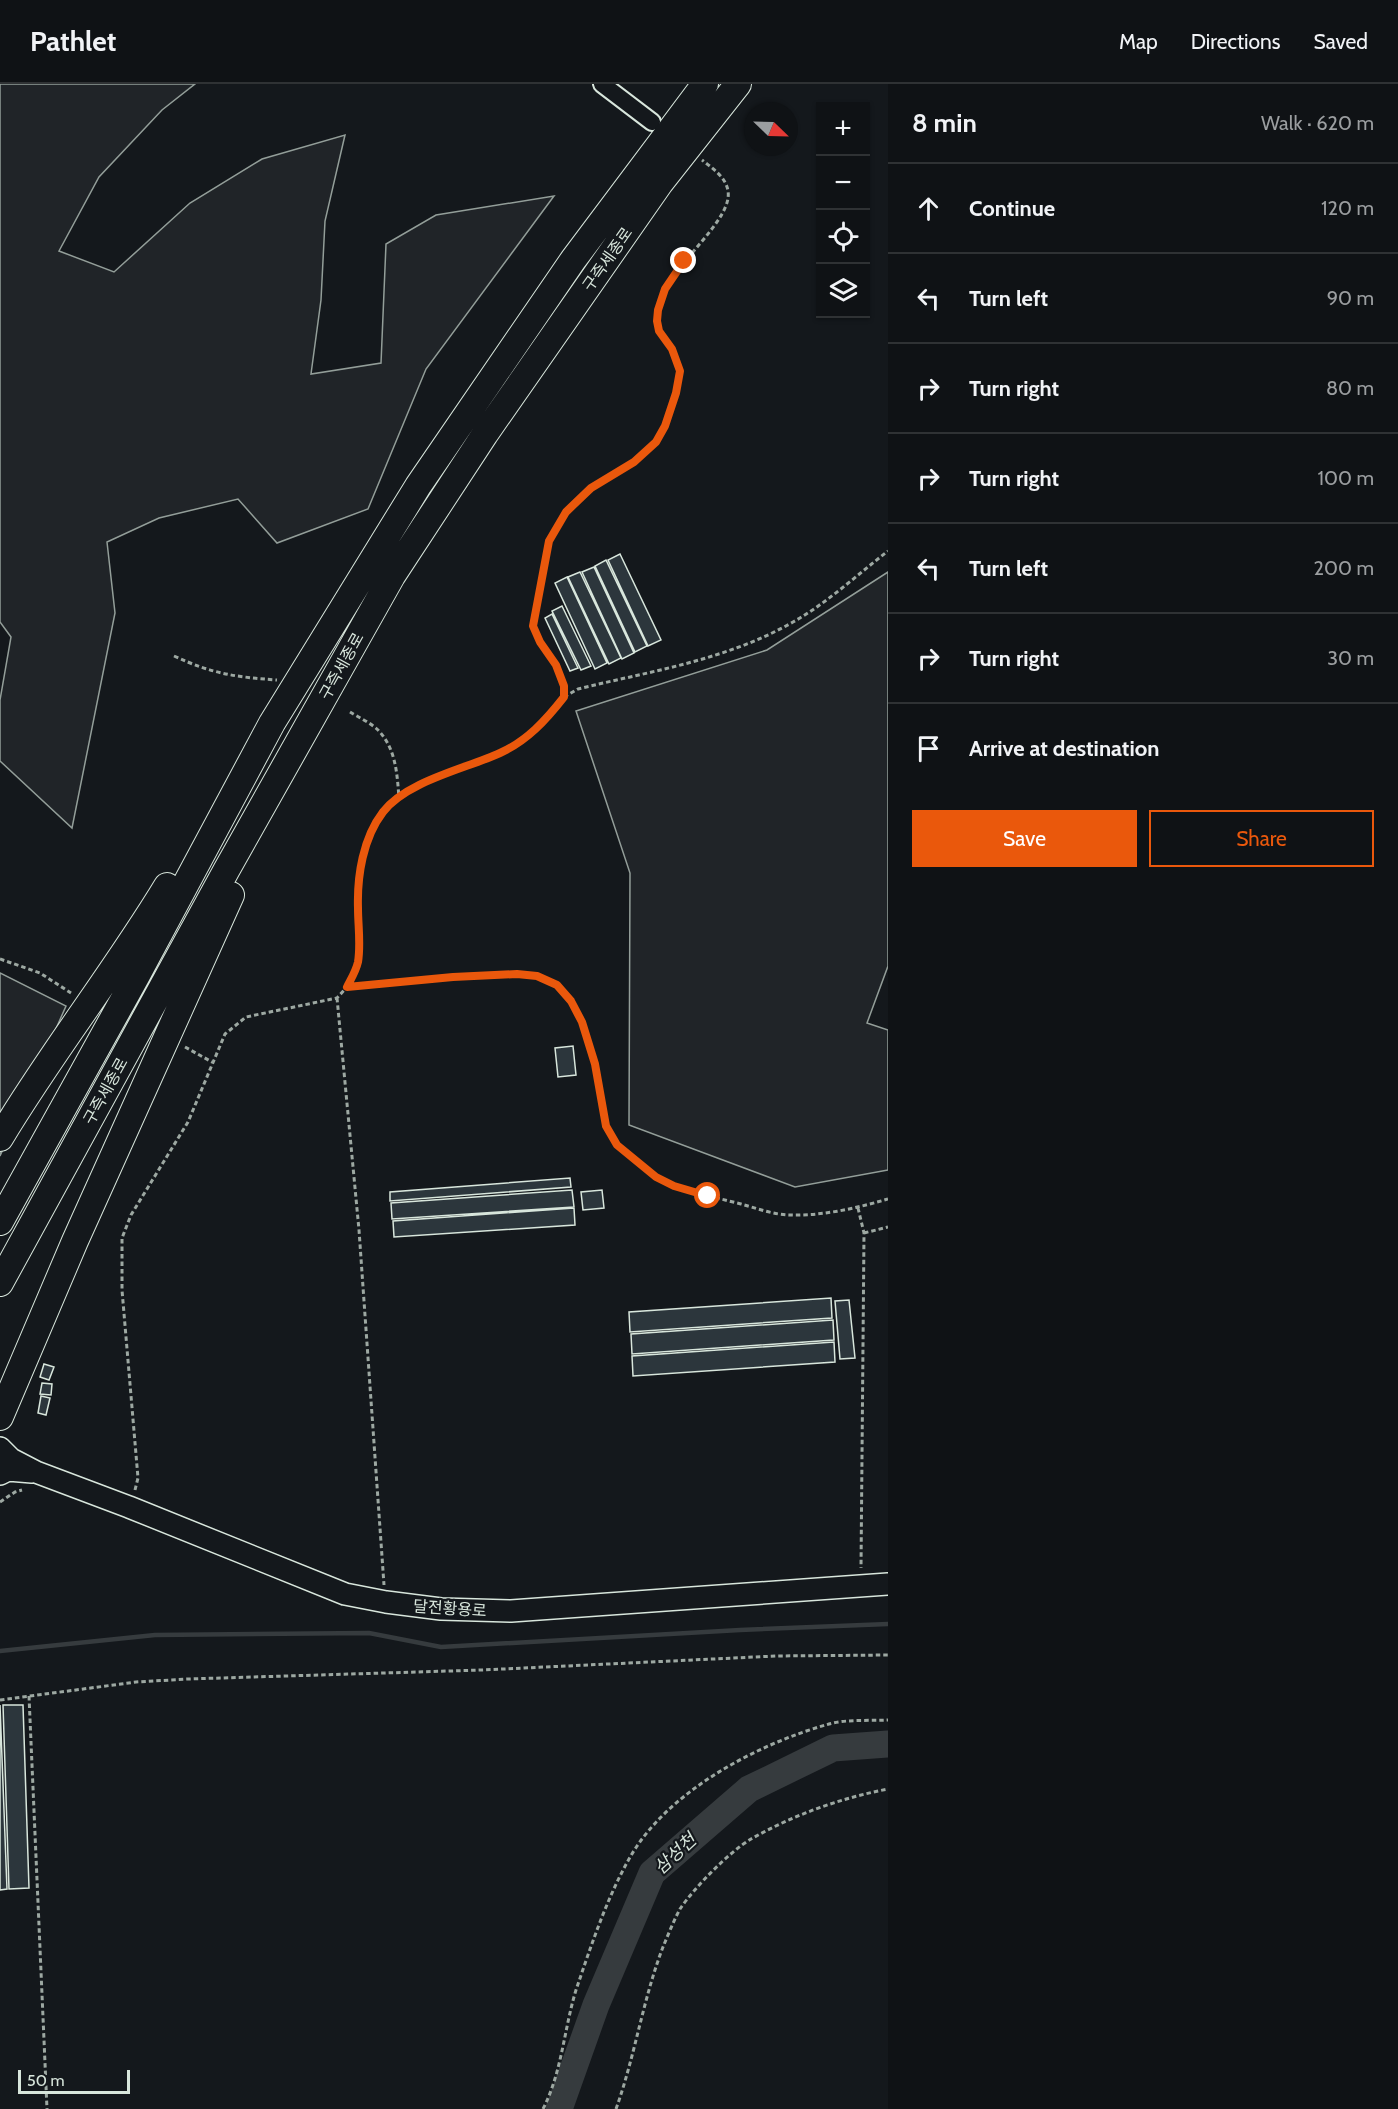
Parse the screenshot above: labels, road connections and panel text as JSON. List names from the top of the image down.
{
  "streets": {
    "highway": ["구즉세종로"],
    "main road": ["달전황용로"]
  },
  "water": ["삼성천"],
  "scale_bar": "50 m",
  "north": "bottom right",
  "page": {
    "header": "Pathlet",
    "nav": ["Map", "Directions", "Saved"],
    "heading": ["8 min", "Walk · 620 m"],
    "map_buttons": ["+", "−"],
    "list": [
      ["Continue", "120 m"],
      ["Turn left", "90 m"],
      ["Turn right", "80 m"],
      ["Turn right", "100 m"],
      ["Turn left", "200 m"],
      ["Turn right", "30 m"],
      "Arrive at destination"
    ],
    "buttons": ["Save", "Share"],
    "scale": "50 m"
  }
}
